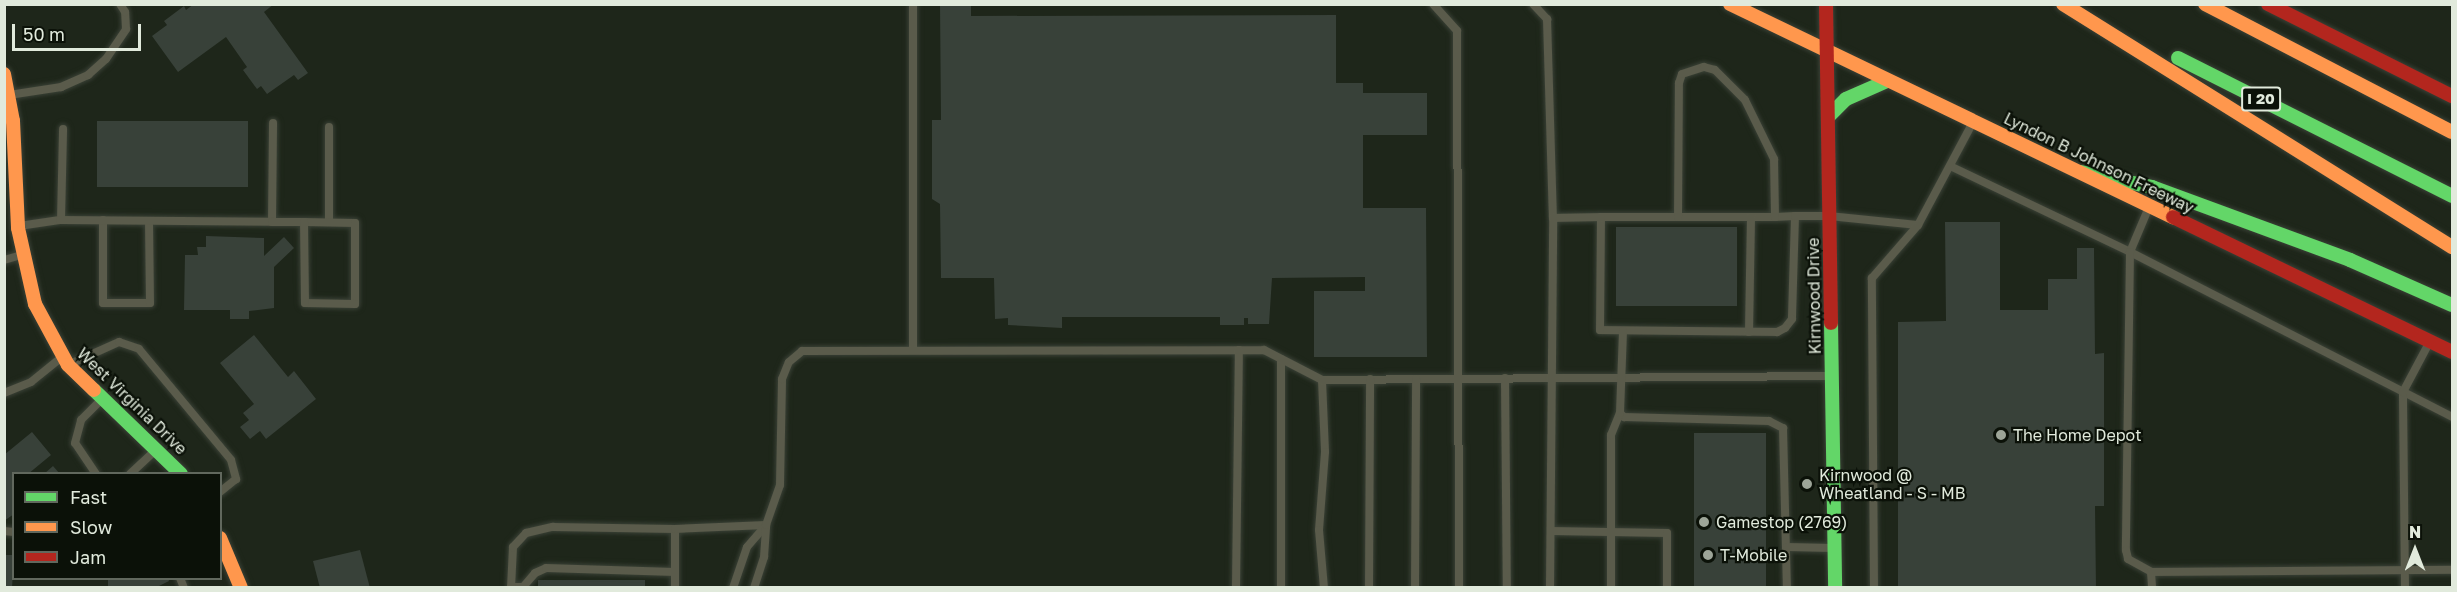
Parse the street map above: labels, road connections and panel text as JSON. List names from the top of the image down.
{
  "streets": {
    "main road": [
      "I 20",
      "Lyndon B Johnson Freeway",
      "Kirnwood Drive",
      "West Virginia Drive"
    ]
  },
  "crossings": [
    ["Lyndon B Johnson Freeway", "Kirnwood Drive"]
  ],
  "places": [
    "The Home Depot",
    "Kirnwood @ Wheatland - S - MB",
    "Gamestop (2769)",
    "T-Mobile"
  ],
  "legend": ["Fast", "Slow", "Jam"],
  "scale_bar": "50 m",
  "north": "top"
}
